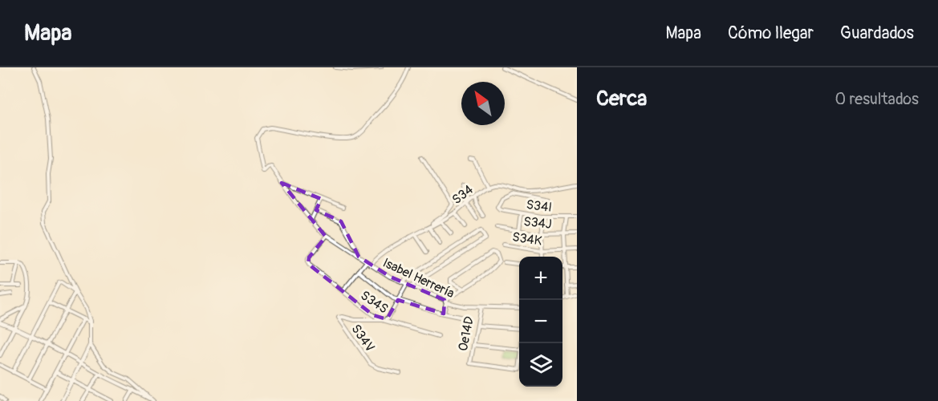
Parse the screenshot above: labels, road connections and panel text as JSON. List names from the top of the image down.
{
  "streets": {
    "street": [
      "S34",
      "S34I",
      "S34J",
      "S34K",
      "Isabel Herrería",
      "S34S",
      "Oe14D",
      "S34V"
    ]
  },
  "crossings": [
    ["S34", "Isabel Herrería"],
    ["Isabel Herrería", "S34S"],
    ["Isabel Herrería", "Oe14D"],
    ["S34S", "S34V"]
  ],
  "north": "top left",
  "page": {
    "header": "Mapa",
    "nav": ["Mapa", "Cómo llegar", "Guardados"],
    "heading": ["Cerca", "0 resultados"],
    "map_buttons": ["+", "−"]
  }
}
